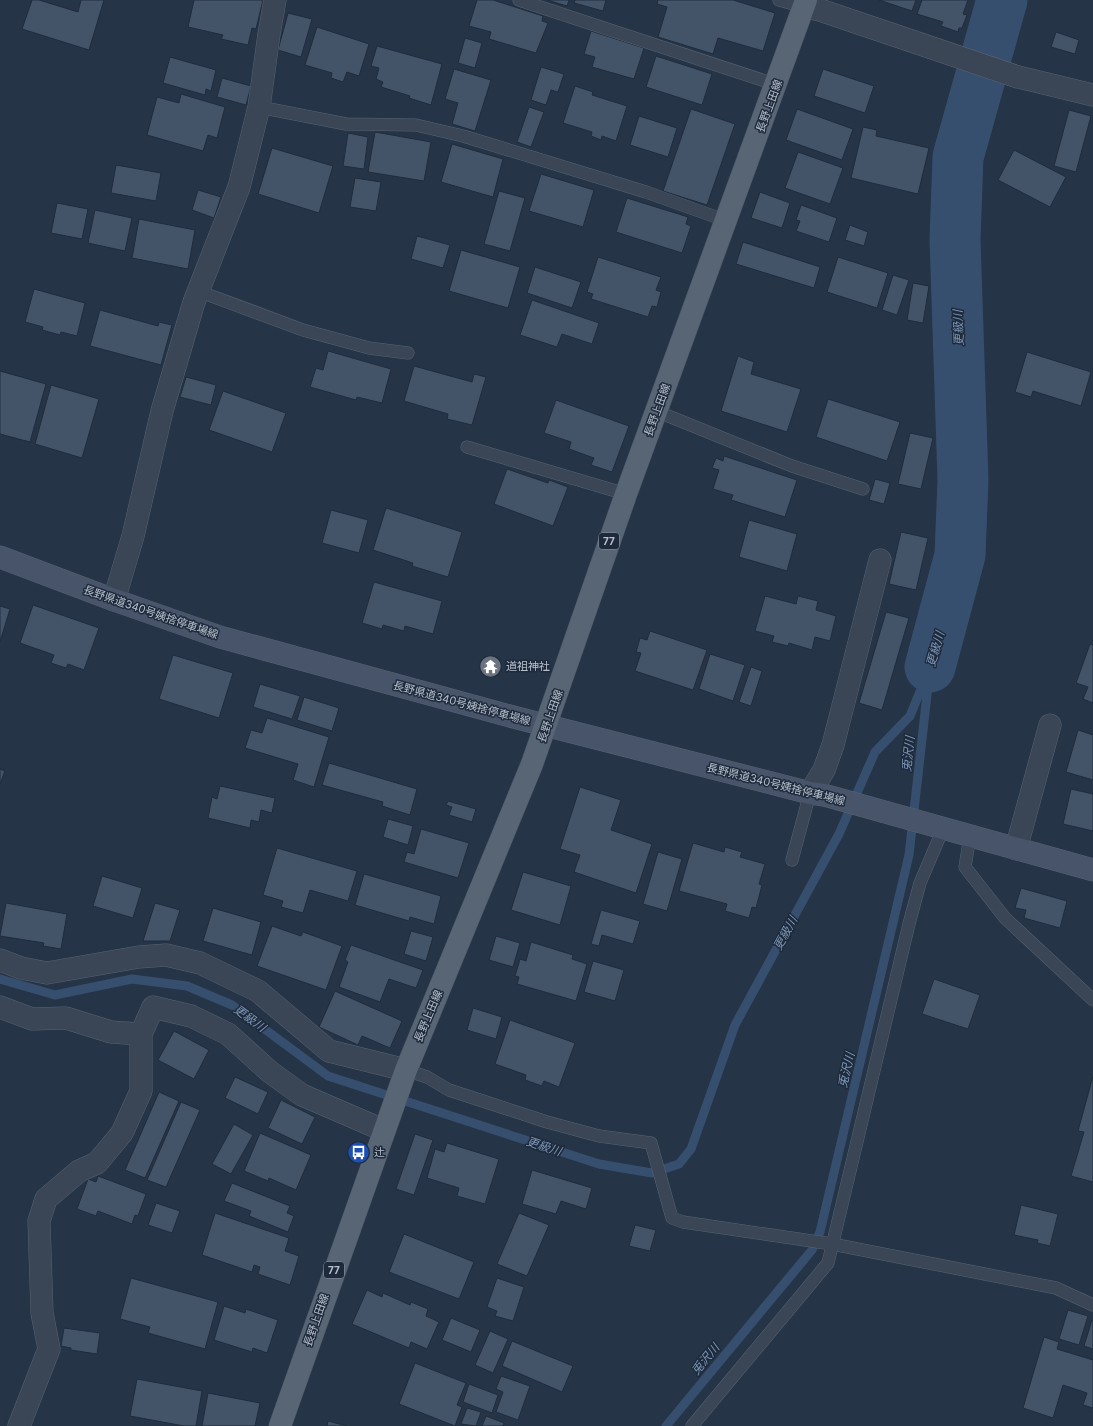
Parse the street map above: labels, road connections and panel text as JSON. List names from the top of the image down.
{
  "streets": {
    "main road": ["長野上田線", "77", "長野県道340号姨捨停車場線"]
  },
  "crossings": [
    ["長野上田線", "長野県道340号姨捨停車場線"]
  ],
  "water": ["更級川", "兎沢川"],
  "places": {
    "temple": ["道祖神社"],
    "bus stop": ["辻"]
  }
}
